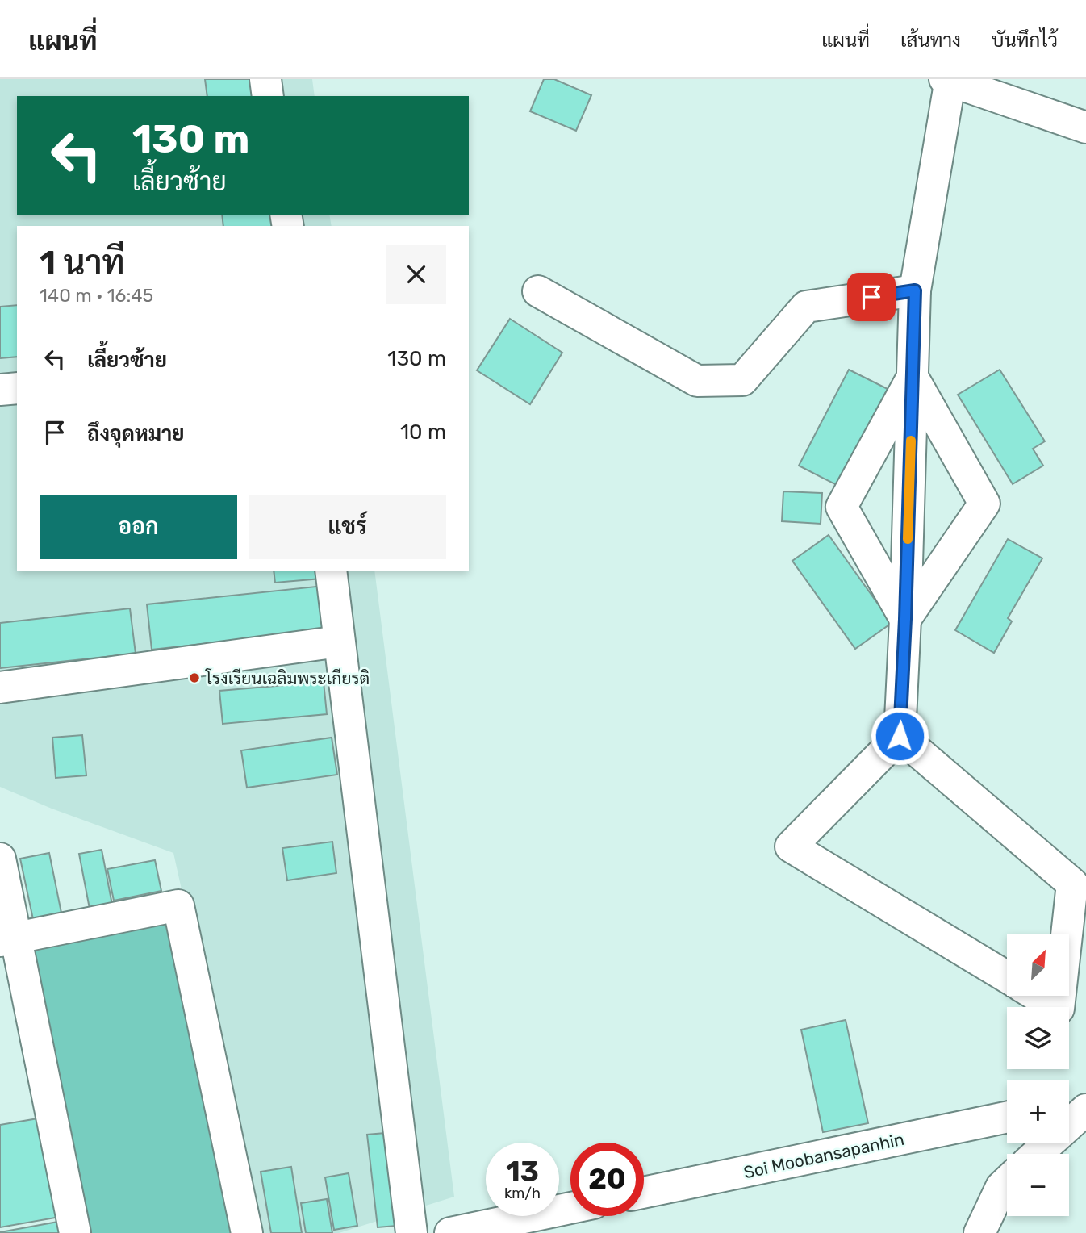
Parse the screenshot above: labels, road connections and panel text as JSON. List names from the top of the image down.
{
  "streets": {
    "street": ["Soi Moobansapanhin"]
  },
  "places": ["โรงเรียนเฉลิมพระเกียรติ"],
  "north": "top right",
  "page": {
    "header": "แผนที่",
    "nav": ["แผนที่", "เส้นทาง", "บันทึกไว้"],
    "turn": ["130 m", "เลี้ยวซ้าย"],
    "heading": ["1 นาที", "140 m · 16:45"],
    "list": [
      {
        "name": "เลี้ยวซ้าย",
        "value": "130 m"
      },
      {
        "name": "ถึงจุดหมาย",
        "value": "10 m"
      }
    ],
    "buttons": ["ออก", "แชร์"],
    "map_buttons": ["+", "−"],
    "speed": "13 km/h",
    "limit": "20"
  }
}
